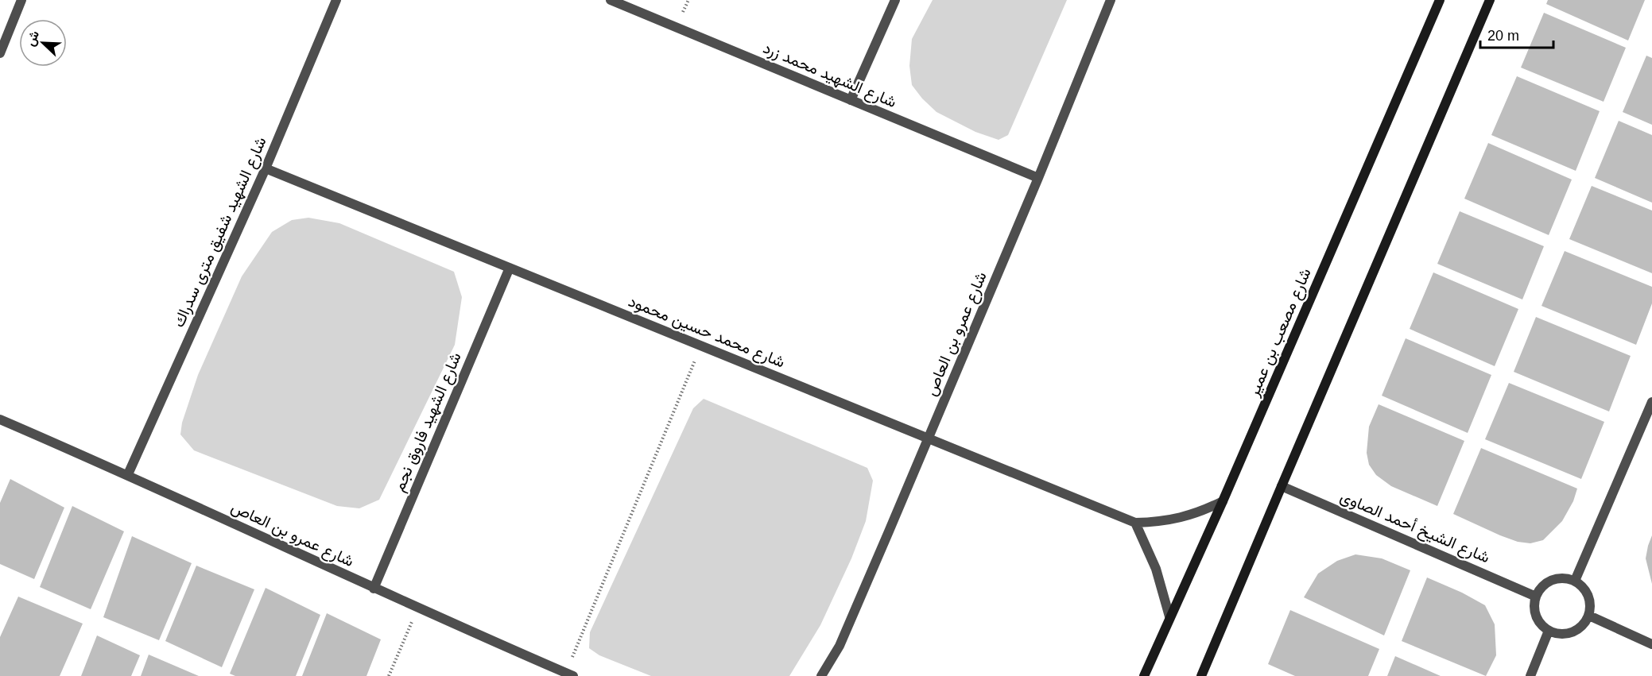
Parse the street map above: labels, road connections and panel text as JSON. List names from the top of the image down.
{
  "streets": {
    "street": [
      "شارع الشهيد محمد زرد",
      "شارع الشهيد شفيق مترى سدراك",
      "شارع محمد حسين محمود",
      "شارع مصعب بن عمير",
      "شارع عمرو بن العاص",
      "شارع الشهيد فاروق نجم",
      "شارع الشيخ أحمد الصاوى"
    ]
  },
  "crossings": [
    ["شارع الشهيد محمد زرد", "شارع عمرو بن العاص"],
    ["شارع الشهيد شفيق مترى سدراك", "شارع محمد حسين محمود"],
    ["شارع الشهيد شفيق مترى سدراك", "شارع عمرو بن العاص"],
    ["شارع محمد حسين محمود", "شارع مصعب بن عمير"],
    ["شارع محمد حسين محمود", "شارع عمرو بن العاص"],
    ["شارع محمد حسين محمود", "شارع الشهيد فاروق نجم"],
    ["شارع عمرو بن العاص", "شارع الشهيد فاروق نجم"]
  ],
  "scale_bar": "20 m",
  "north": "top left"
}
